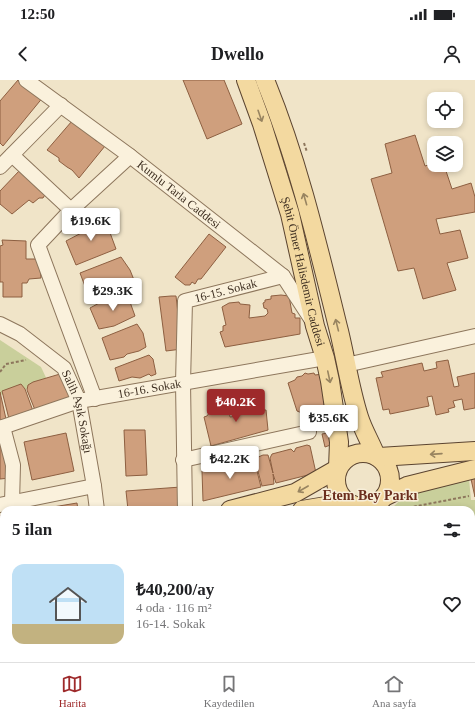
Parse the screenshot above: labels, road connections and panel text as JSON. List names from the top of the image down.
{
  "streets": {
    "main road": ["Şehit Ömer Halisdemir Caddesi"],
    "street": [
      "Kumlu Tarla Caddesi",
      "16-15. Sokak",
      "16-16. Sokak",
      "Salih Aşık Sokağı"
    ]
  },
  "crossings": [
    ["Kumlu Tarla Caddesi", "Şehit Ömer Halisdemir Caddesi"],
    ["Kumlu Tarla Caddesi", "16-15. Sokak"],
    ["Şehit Ömer Halisdemir Caddesi", "16-16. Sokak"],
    ["16-15. Sokak", "16-16. Sokak"],
    ["16-16. Sokak", "Salih Aşık Sokağı"]
  ],
  "districts": ["Etem Bey Parkı"],
  "page": {
    "status": "12:50",
    "header": "Dwello",
    "price": [
      "₺19.6K",
      "₺29.3K",
      "₺40.2K",
      "₺35.6K",
      "₺42.2K"
    ],
    "heading": "5 ilan",
    "list": [
      {
        "name": "₺40,200/ay",
        "note": "4 oda · 116 m² · 16-14. Sokak"
      }
    ],
    "tabs": ["Harita", "Kaydedilen", "Ana sayfa"]
  }
}
